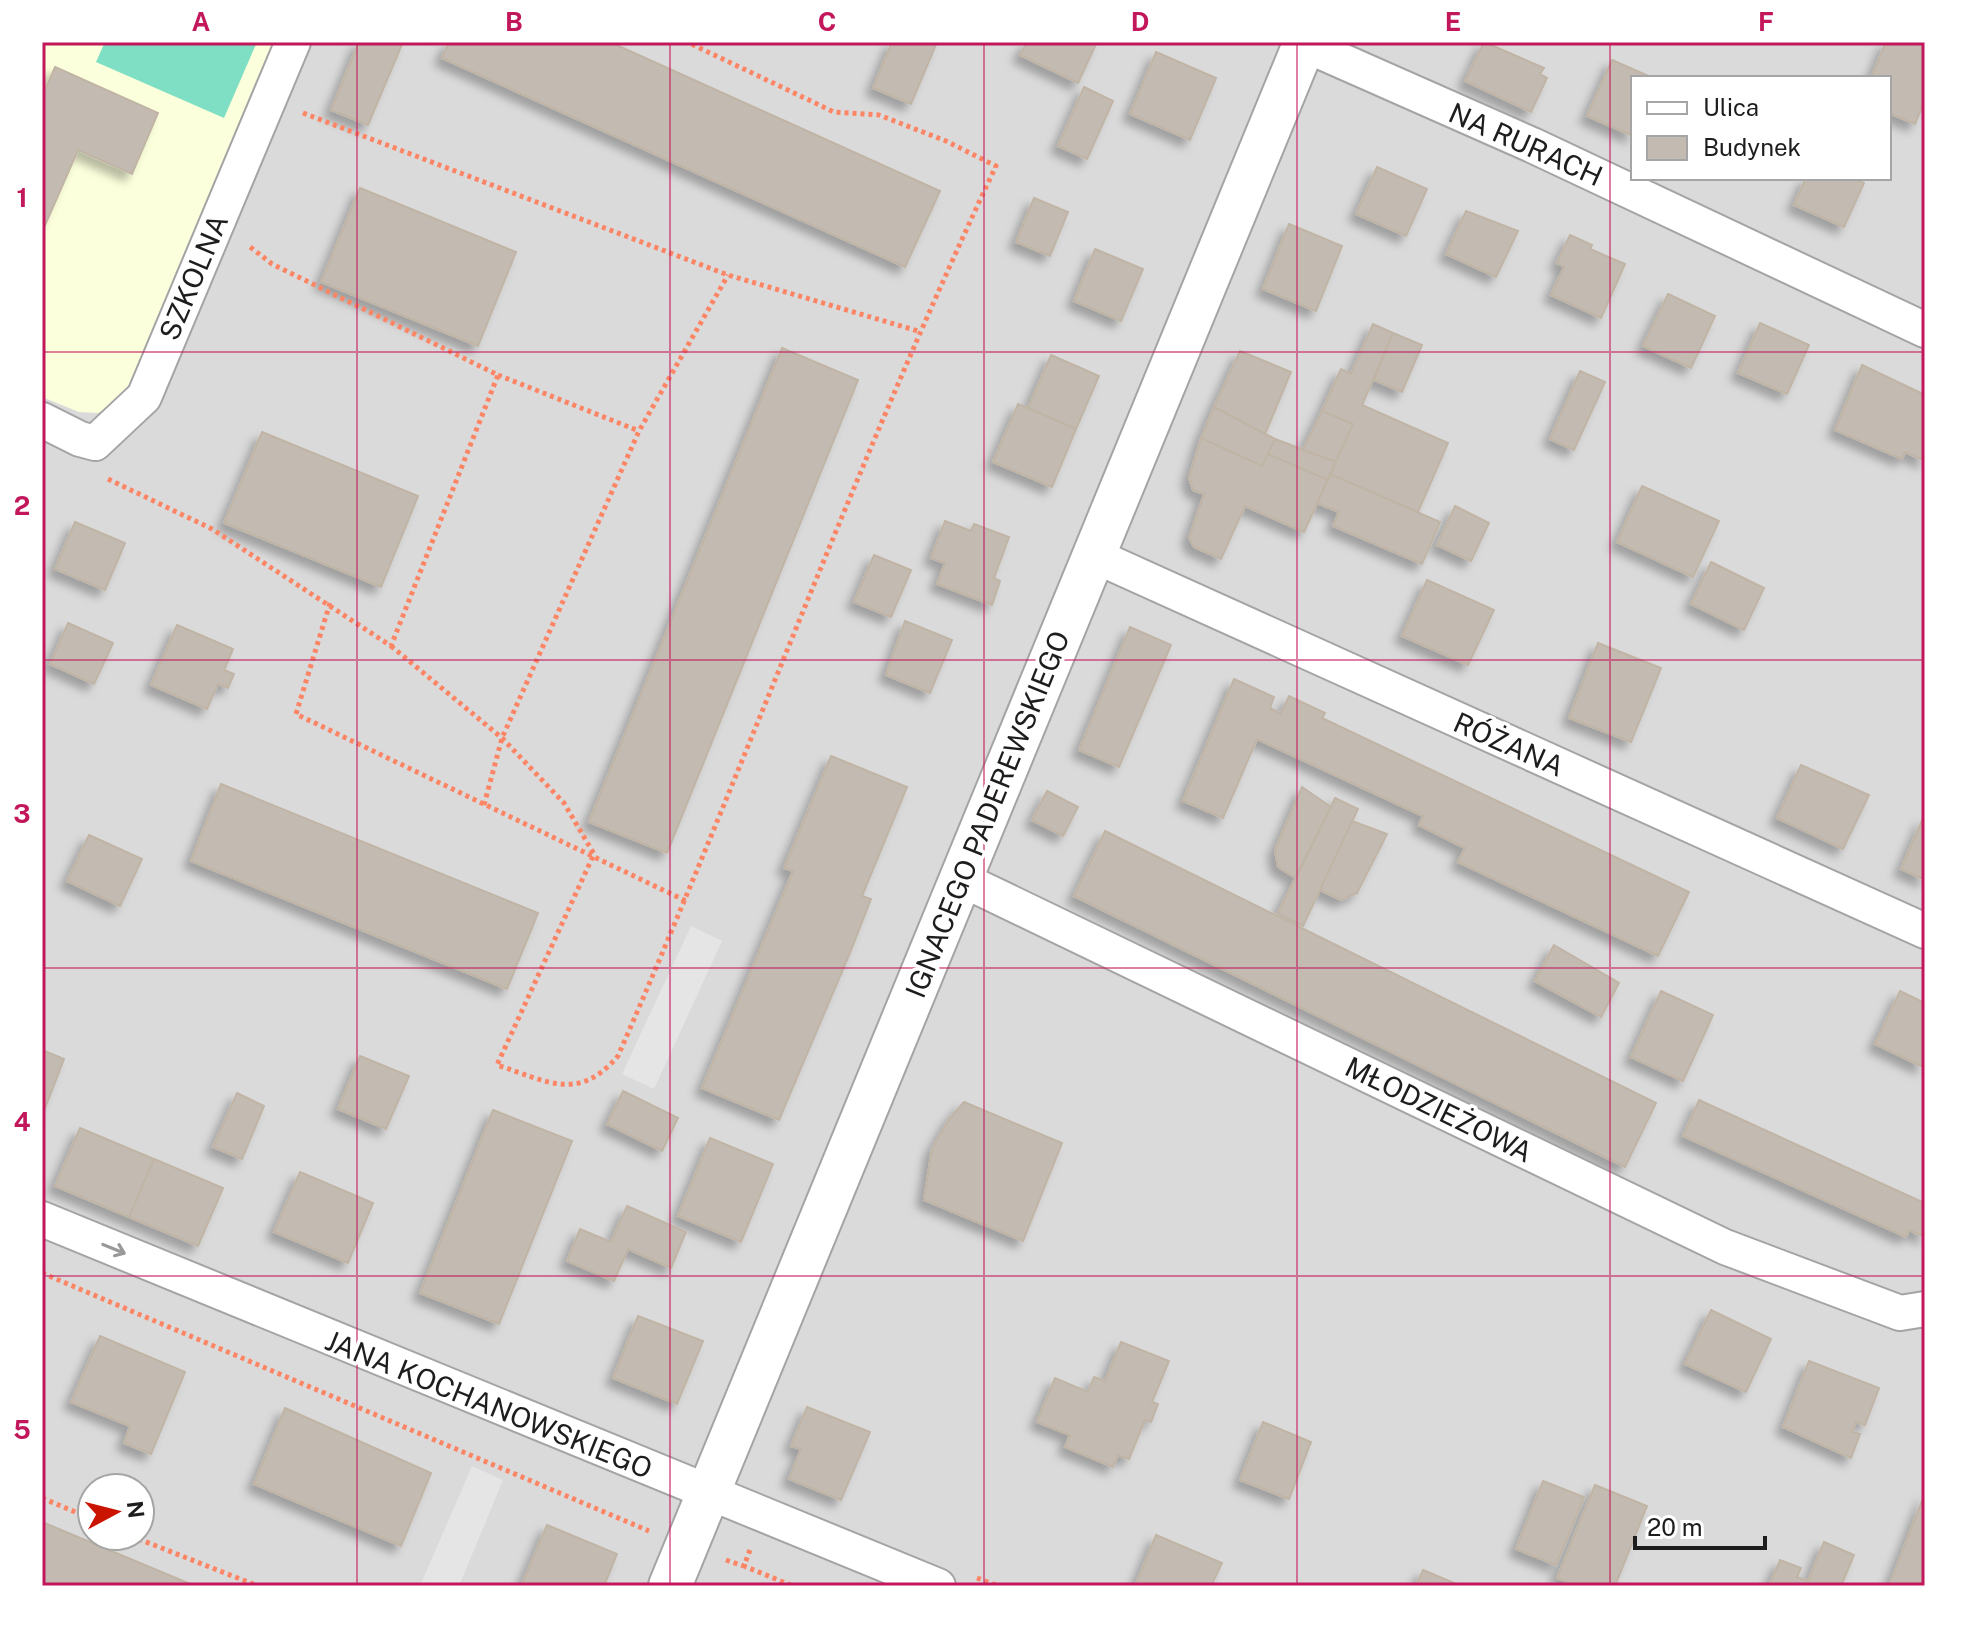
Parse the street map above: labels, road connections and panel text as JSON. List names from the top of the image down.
{
  "streets": {
    "street": [
      "NA RURACH",
      "SZKOLNA",
      "RÓŻANA",
      "IGNACEGO PADEREWSKIEGO",
      "MŁODZIEŻOWA",
      "JANA KOCHANOWSKIEGO"
    ]
  },
  "crossings": [
    ["NA RURACH", "IGNACEGO PADEREWSKIEGO"],
    ["RÓŻANA", "IGNACEGO PADEREWSKIEGO"],
    ["IGNACEGO PADEREWSKIEGO", "MŁODZIEŻOWA"],
    ["IGNACEGO PADEREWSKIEGO", "JANA KOCHANOWSKIEGO"]
  ],
  "one_way": ["JANA KOCHANOWSKIEGO"],
  "legend": ["Ulica", "Budynek"],
  "scale_bar": "20 m",
  "north": "right",
  "grid": {
    "columns": [
      "A",
      "B",
      "C",
      "D",
      "E",
      "F"
    ],
    "rows": [
      "1",
      "2",
      "3",
      "4",
      "5"
    ]
  }
}
